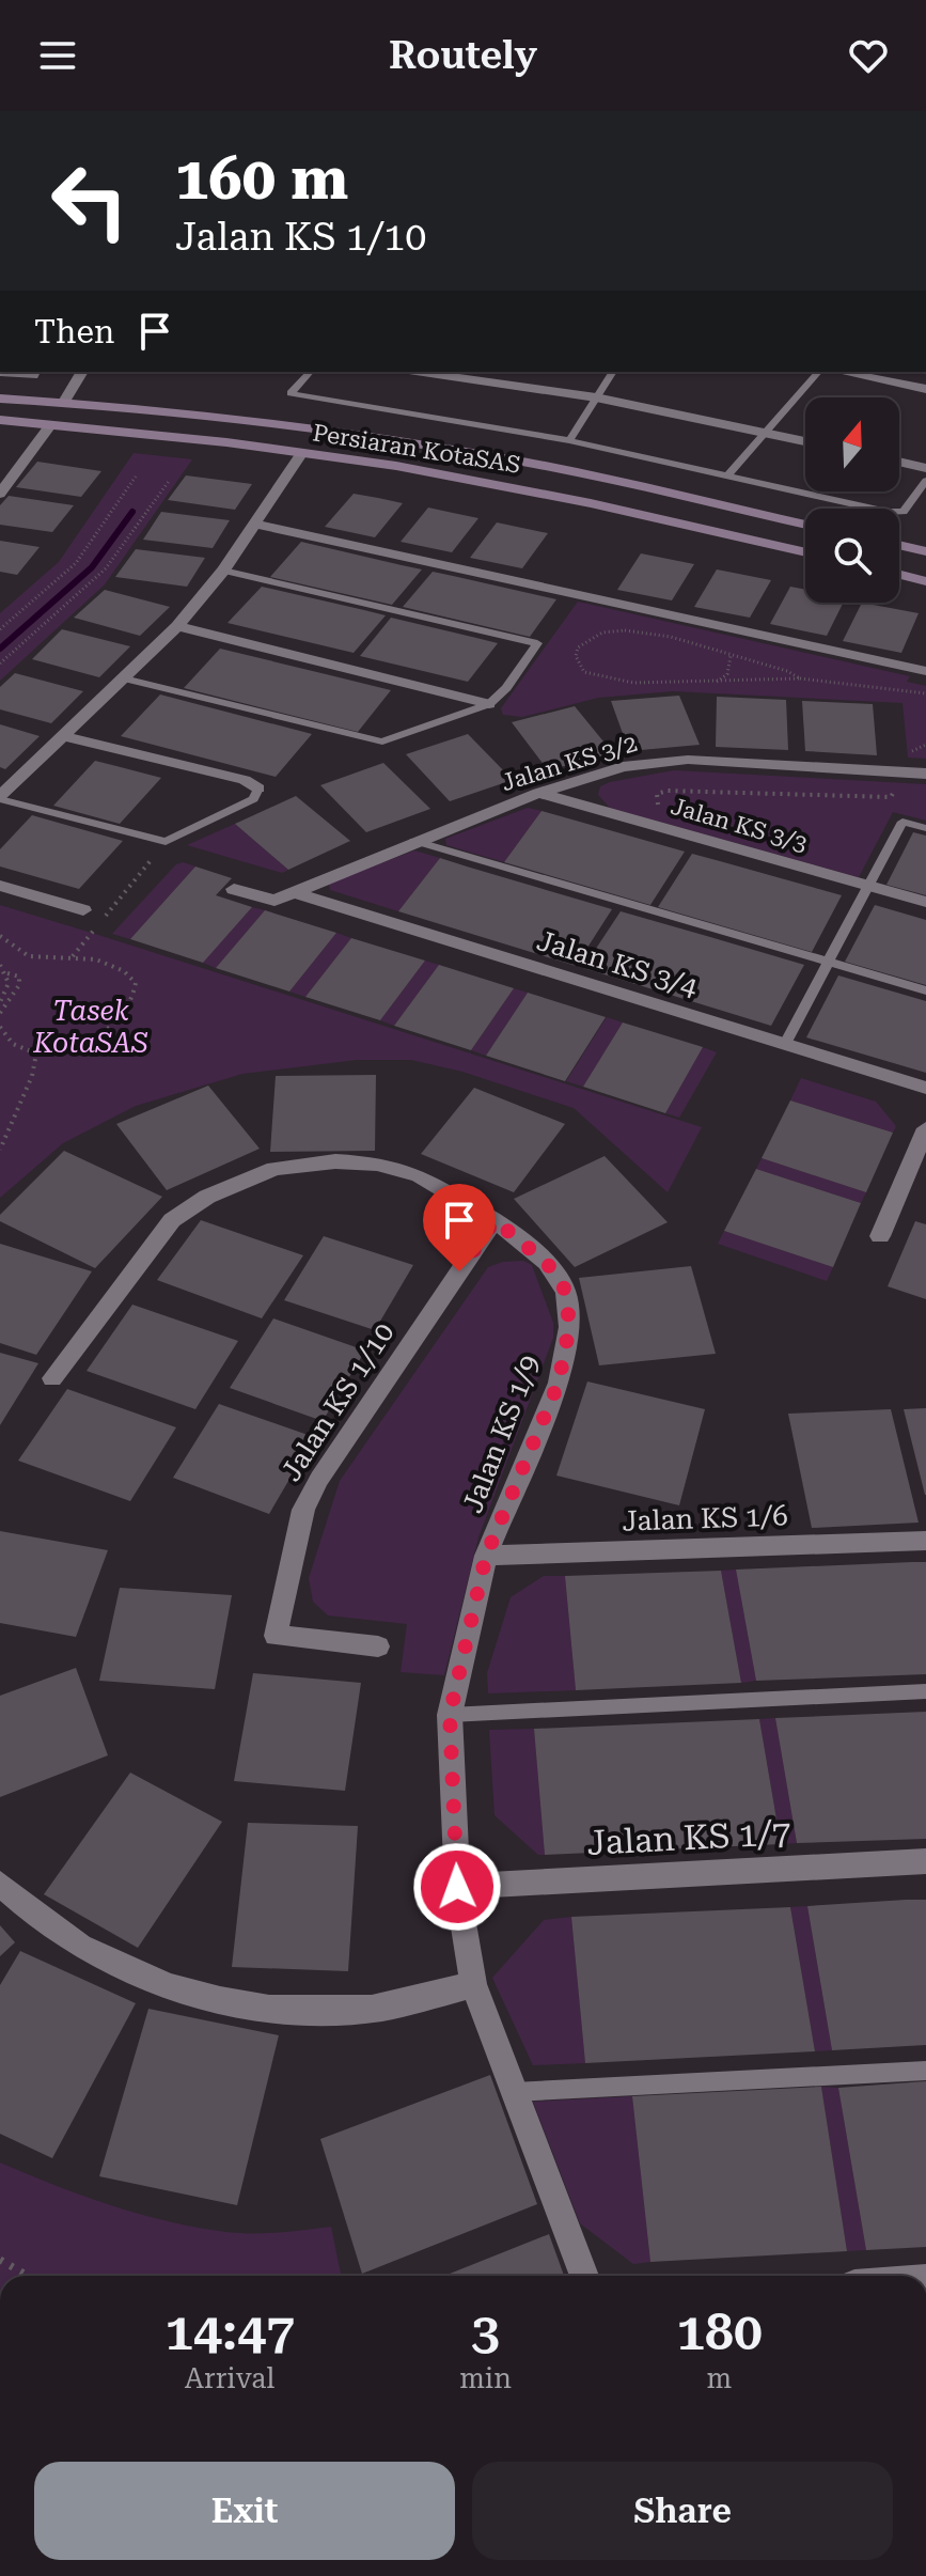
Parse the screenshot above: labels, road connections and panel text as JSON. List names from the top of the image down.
{
  "streets": {
    "street": [
      "Persiaran KotaSAS",
      "Jalan KS 3/2",
      "Jalan KS 3/3",
      "Jalan KS 3/4",
      "Jalan KS 1/10",
      "Jalan KS 1/9",
      "Jalan KS 1/6",
      "Jalan KS 1/7"
    ]
  },
  "crossings": [
    ["Jalan KS 3/2", "Jalan KS 3/3"],
    ["Jalan KS 3/2", "Jalan KS 3/4"],
    ["Jalan KS 1/10", "Jalan KS 1/9"],
    ["Jalan KS 1/9", "Jalan KS 1/6"],
    ["Jalan KS 1/9", "Jalan KS 1/7"]
  ],
  "parks": ["Tasek KotaSAS"],
  "north": "top",
  "page": {
    "header": "Routely",
    "turn": ["160 m", "Jalan KS 1/10"],
    "then": "Then",
    "eta": [
      "14:47",
      "Arrival",
      "3",
      "min",
      "180",
      "m"
    ],
    "buttons": ["Exit", "Share"]
  }
}
